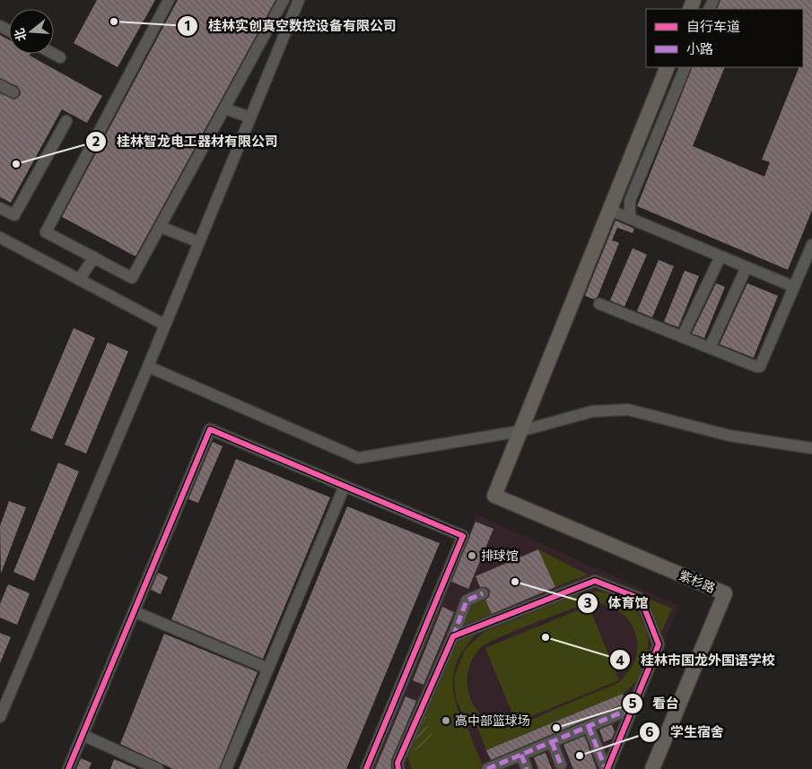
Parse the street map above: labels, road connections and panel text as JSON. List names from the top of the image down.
{
  "streets": {
    "main road": ["紫杉路"]
  },
  "places": [
    "桂林实创真空数控设备有限公司",
    "桂林智龙电工器材有限公司",
    "排球馆",
    "体育馆",
    "桂林市国龙外国语学校",
    "高中部篮球场",
    "看台",
    "学生宿舍"
  ],
  "legend": ["自行车道", "小路"],
  "north": "left"
}
